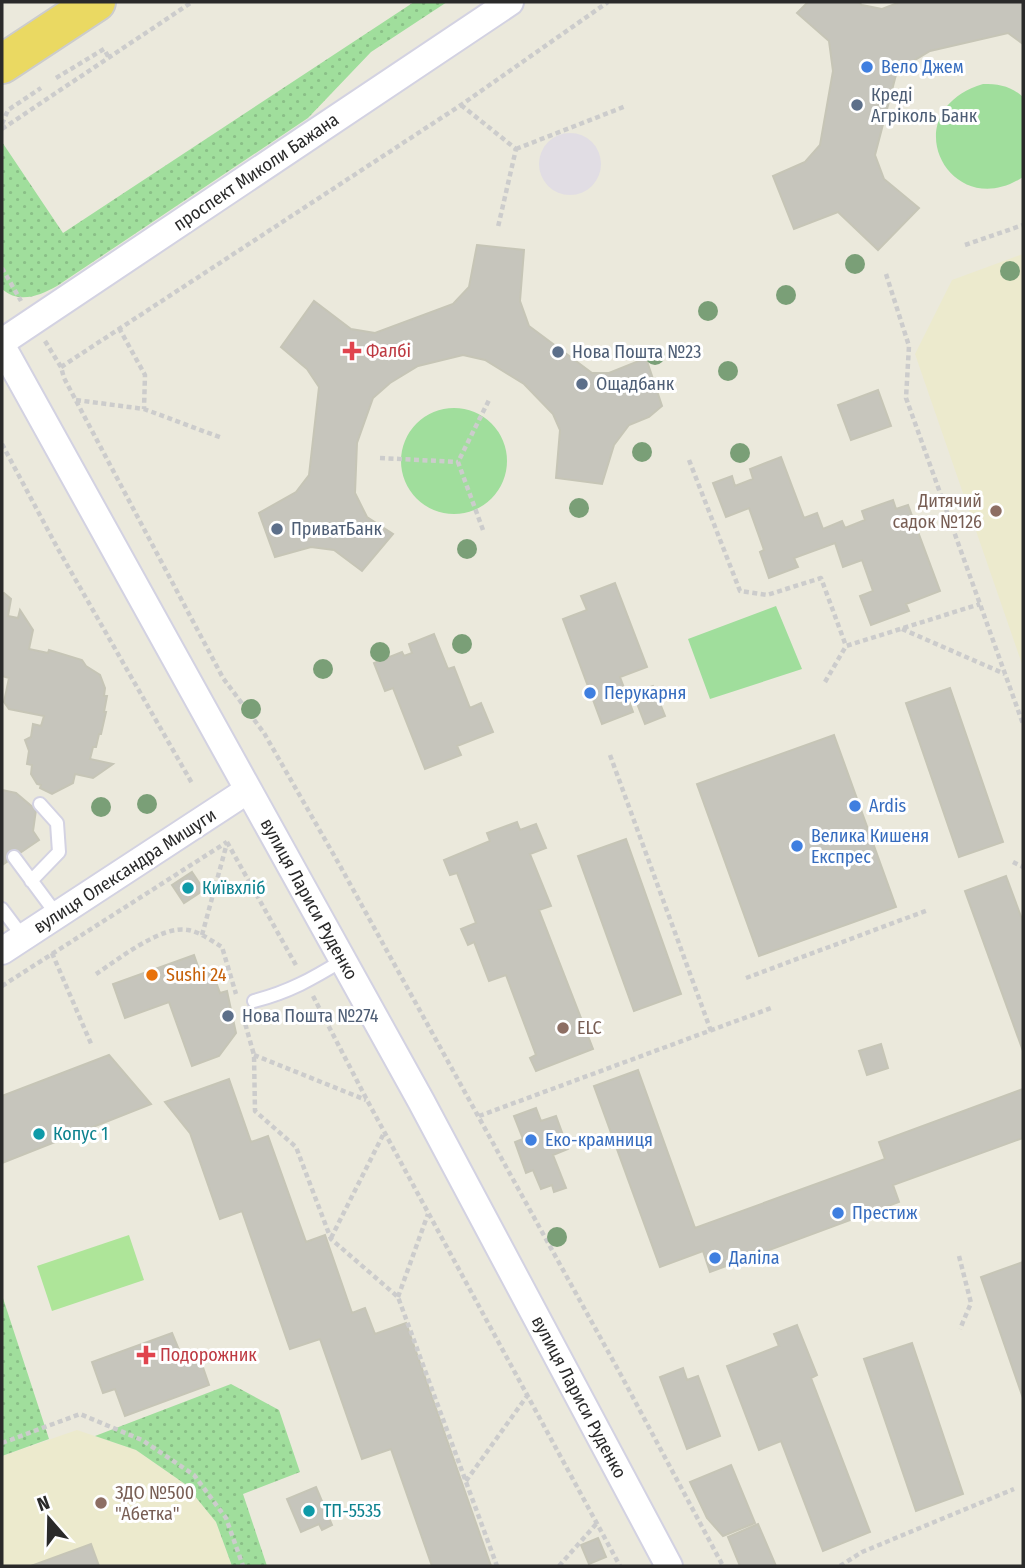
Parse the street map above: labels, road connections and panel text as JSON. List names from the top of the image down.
{
  "streets": {
    "street": ["проспект Миколи Бажана", "вулиця Олександра Мишуги", "вулиця Лариси Руденко"]
  },
  "crossings": [
    ["проспект Миколи Бажана", "вулиця Лариси Руденко"],
    ["вулиця Олександра Мишуги", "вулиця Лариси Руденко"]
  ],
  "places": {
    "other": [
      "Вело Джем",
      "Креді Агріколь Банк",
      "Нова Пошта №23",
      "Ощадбанк",
      "Дитячий садок №126",
      "ПриватБанк",
      "Перукарня",
      "Ardis",
      "Велика Кишеня Експрес",
      "Київхліб",
      "Sushi 24",
      "Нова Пошта №274",
      "ELC",
      "Копус 1",
      "Еко-крамниця",
      "Престиж",
      "Даліла",
      "ЗДО №500 \"Абетка\"",
      "ТП-5535"
    ],
    "health": ["Фалбі", "Подорожник"]
  },
  "north": "top"
}
